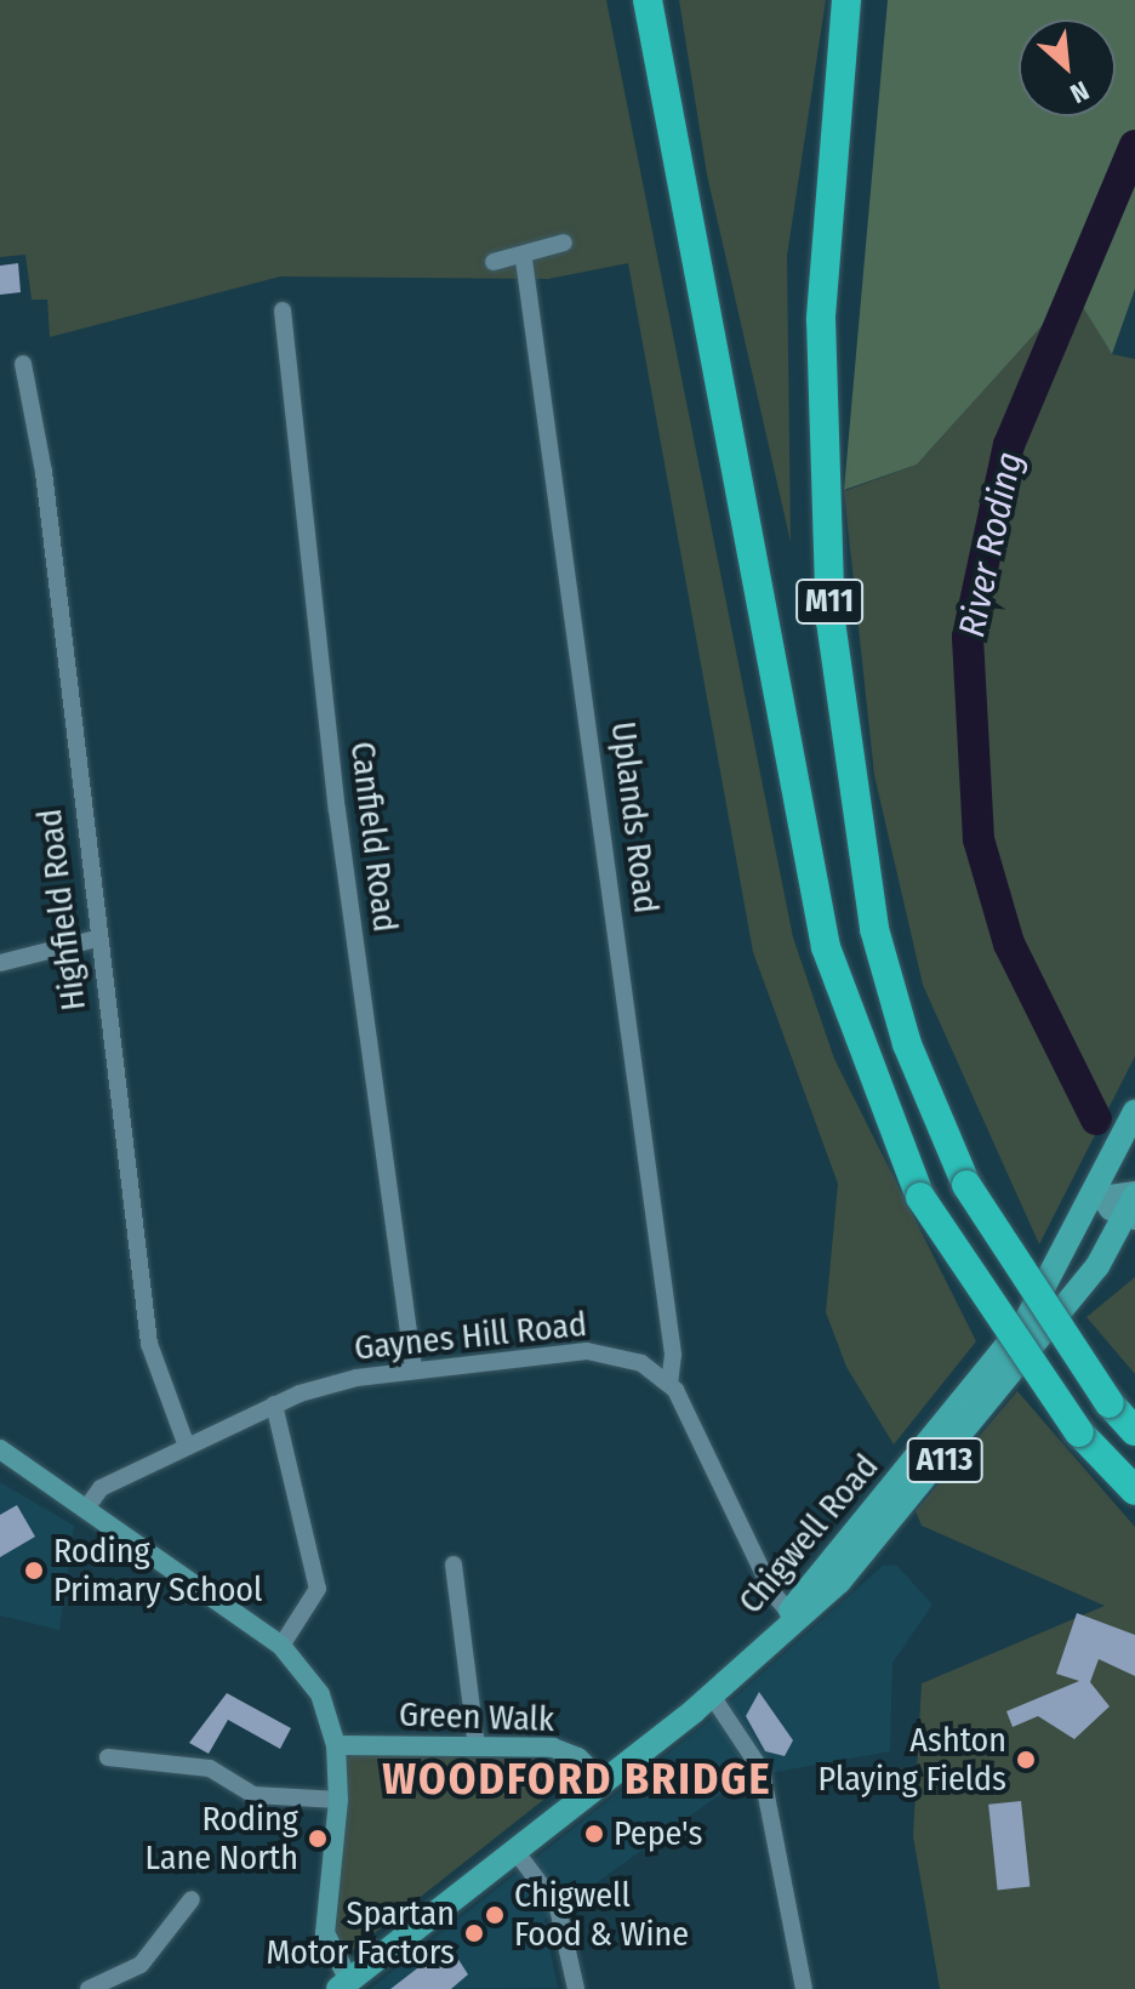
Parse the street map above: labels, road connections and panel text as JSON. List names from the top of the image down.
{
  "streets": {
    "highway": ["M11"],
    "main road": ["A113", "Chigwell Road"],
    "street": [
      "Uplands Road",
      "Canfield Road",
      "Highfield Road",
      "Gaynes Hill Road",
      "Green Walk"
    ]
  },
  "crossings": [
    ["Uplands Road", "Gaynes Hill Road"],
    ["Canfield Road", "Gaynes Hill Road"],
    ["Highfield Road", "Gaynes Hill Road"],
    ["Chigwell Road", "Green Walk"]
  ],
  "districts": ["WOODFORD BRIDGE"],
  "water": ["River Roding"],
  "places": [
    "Roding Primary School",
    "Ashton Playing Fields",
    "Pepe's",
    "Roding Lane North",
    "Chigwell Food & Wine",
    "Spartan Motor Factors"
  ],
  "north": "bottom right"
}
